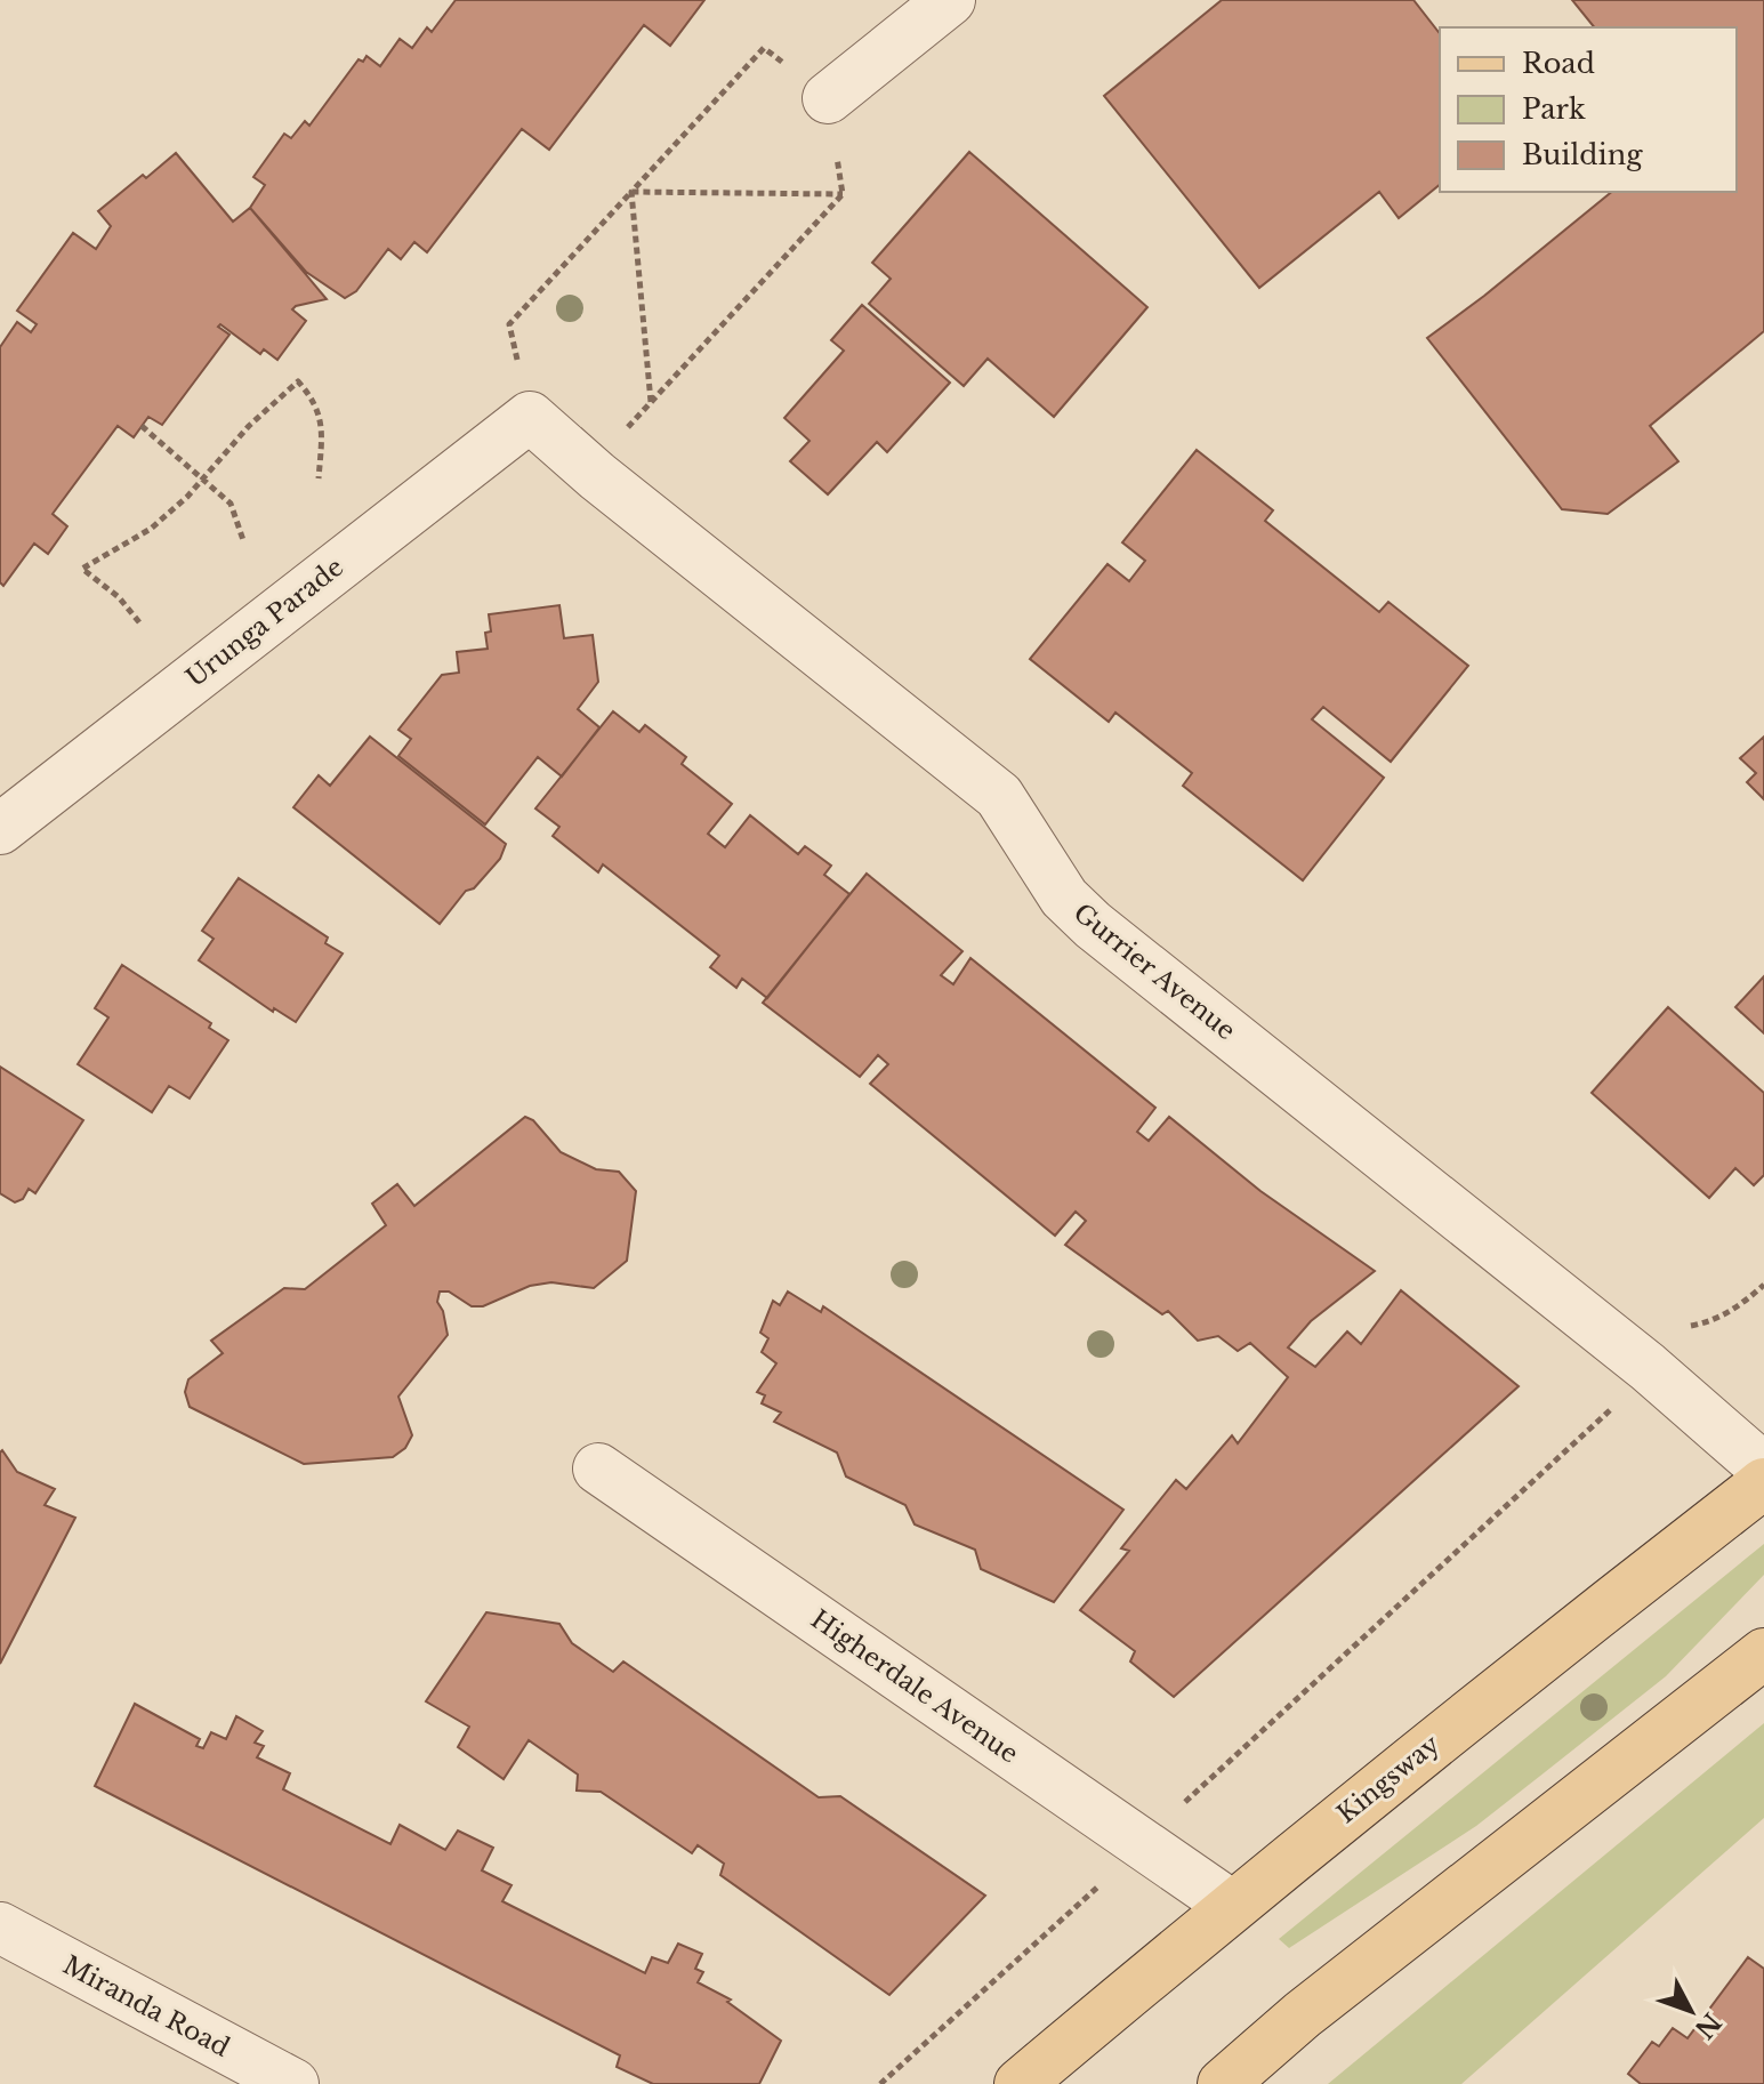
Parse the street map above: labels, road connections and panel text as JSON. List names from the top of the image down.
{
  "streets": {
    "main road": ["Kingsway"],
    "street": [
      "Urunga Parade",
      "Gurrier Avenue",
      "Higherdale Avenue",
      "Miranda Road"
    ]
  },
  "crossings": [
    ["Urunga Parade", "Gurrier Avenue"],
    ["Higherdale Avenue", "Kingsway"]
  ],
  "legend": ["Road", "Park", "Building"],
  "north": "bottom right"
}
